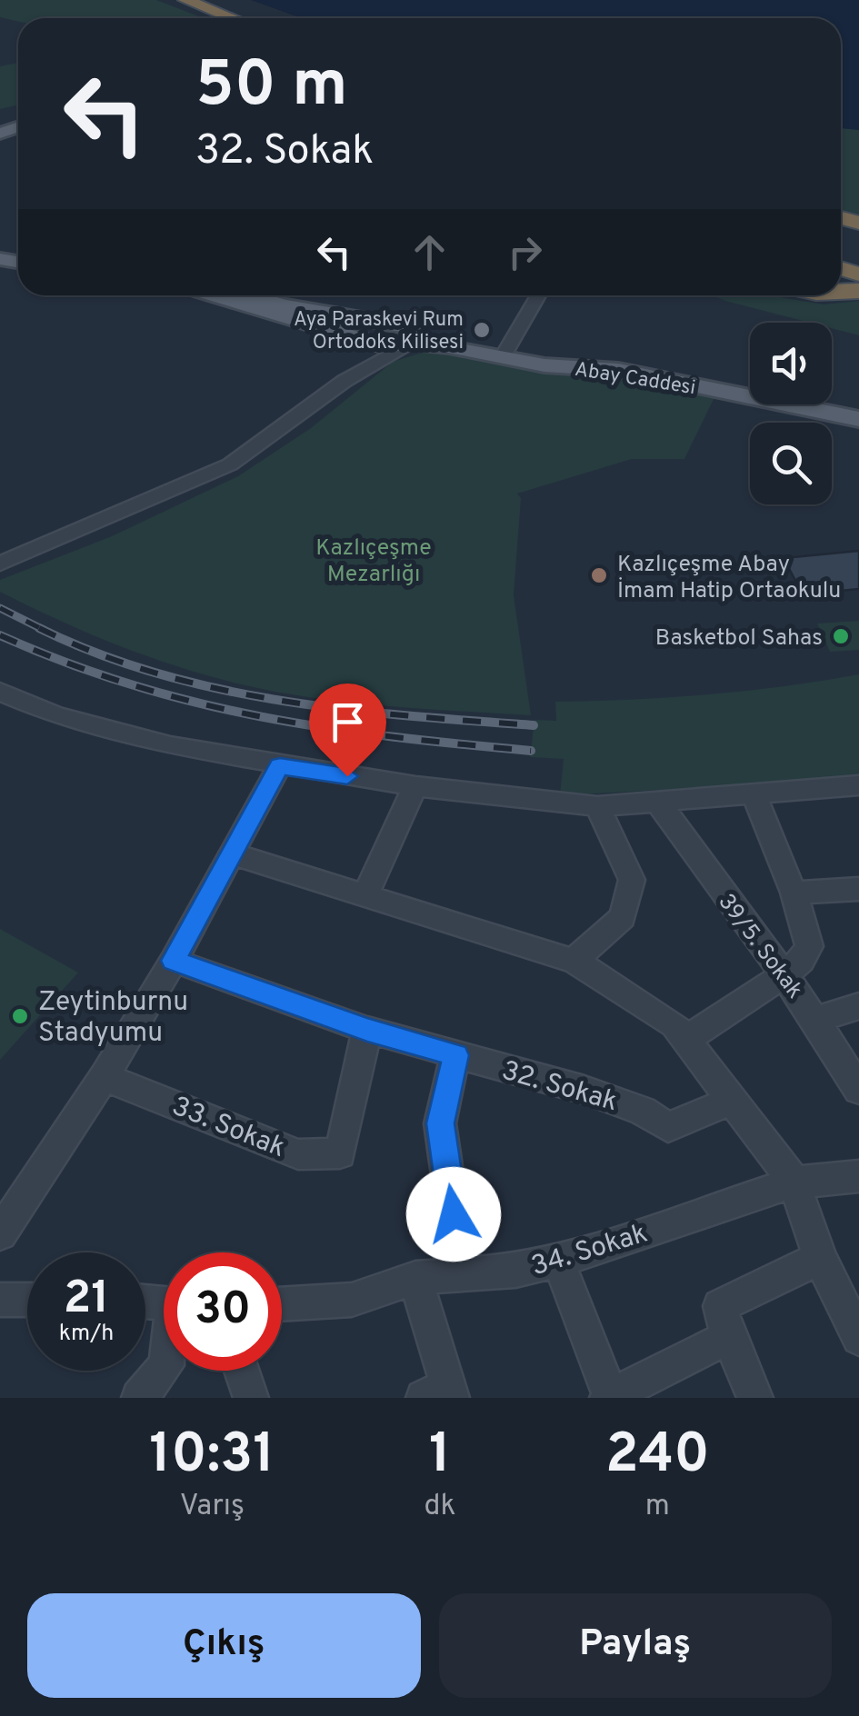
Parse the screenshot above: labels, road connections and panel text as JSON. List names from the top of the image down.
{
  "streets": {
    "main road": ["Abay Caddesi"],
    "street": [
      "39/5. Sokak",
      "32. Sokak",
      "33. Sokak",
      "34. Sokak"
    ]
  },
  "crossings": [
    ["32. Sokak", "33. Sokak"]
  ],
  "parks": ["Kazlıçeşme Mezarlığı"],
  "places": [
    "Aya Paraskevi Rum Ortodoks Kilisesi",
    "Kazlıçeşme Abay İmam Hatip Ortaokulu",
    "Basketbol Sahas",
    "Zeytinburnu Stadyumu"
  ],
  "page": {
    "turn": ["50 m", "32. Sokak"],
    "speed": "21 km/h",
    "limit": "30",
    "eta": [
      "10:31",
      "Varış",
      "1",
      "dk",
      "240",
      "m"
    ],
    "buttons": ["Çıkış", "Paylaş"]
  }
}
